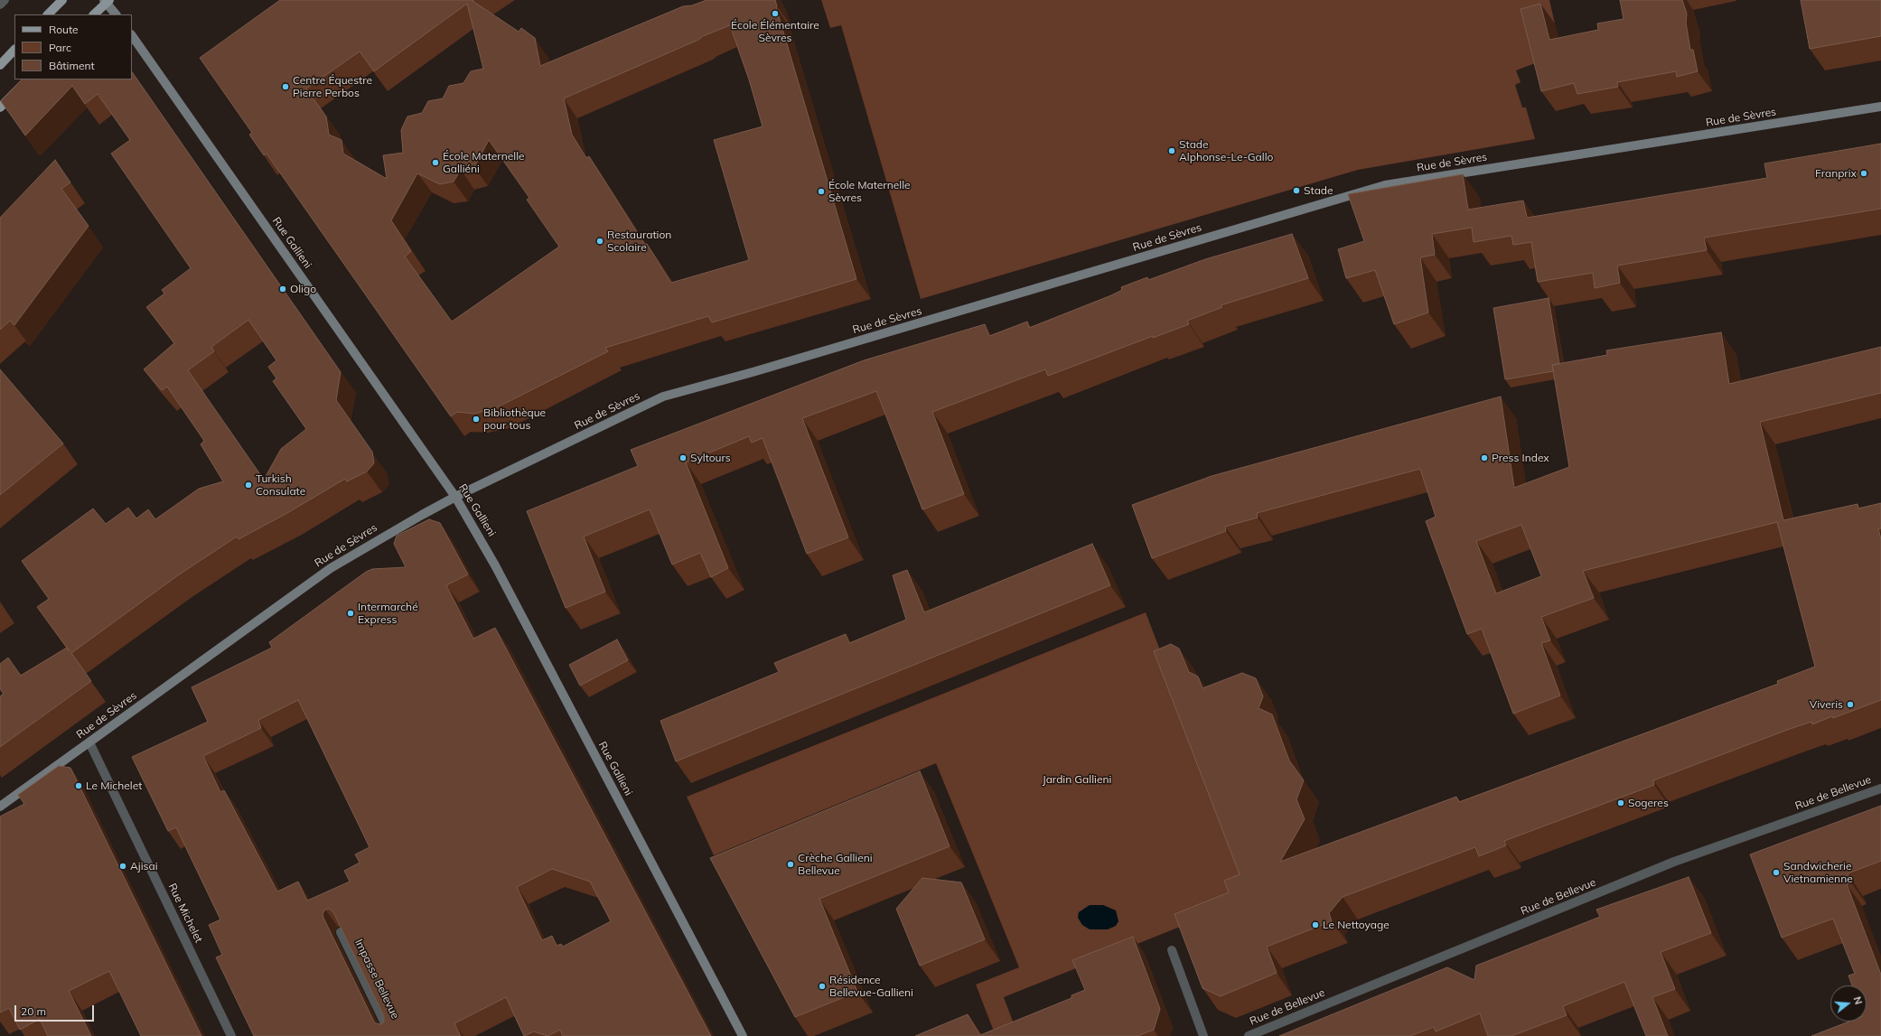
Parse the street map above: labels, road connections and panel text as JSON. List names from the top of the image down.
{
  "streets": {
    "street": [
      "Rue de Sèvres",
      "Rue Gallieni",
      "Rue de Bellevue",
      "Rue Michelet",
      "Impasse Bellevue"
    ]
  },
  "crossings": [
    ["Rue de Sèvres", "Rue Gallieni"],
    ["Rue de Sèvres", "Rue Michelet"]
  ],
  "parks": ["Jardin Gallieni"],
  "places": [
    "École Élémentaire Sèvres",
    "Centre Équestre Pierre Perbos",
    "Stade Alphonse-Le-Gallo",
    "École Maternelle Galliéni",
    "Franprix",
    "Stade",
    "École Maternelle Sèvres",
    "Restauration Scolaire",
    "Oligo",
    "Bibliothèque pour tous",
    "Syltours",
    "Press Index",
    "Turkish Consulate",
    "Intermarché Express",
    "Viveris",
    "Le Michelet",
    "Sogeres",
    "Crèche Gallieni Bellevue",
    "Ajisai",
    "Sandwicherie Vietnamienne",
    "Le Nettoyage",
    "Résidence Bellevue-Gallieni"
  ],
  "legend": ["Route", "Parc", "Bâtiment"],
  "scale_bar": "20 m",
  "north": "right"
}
